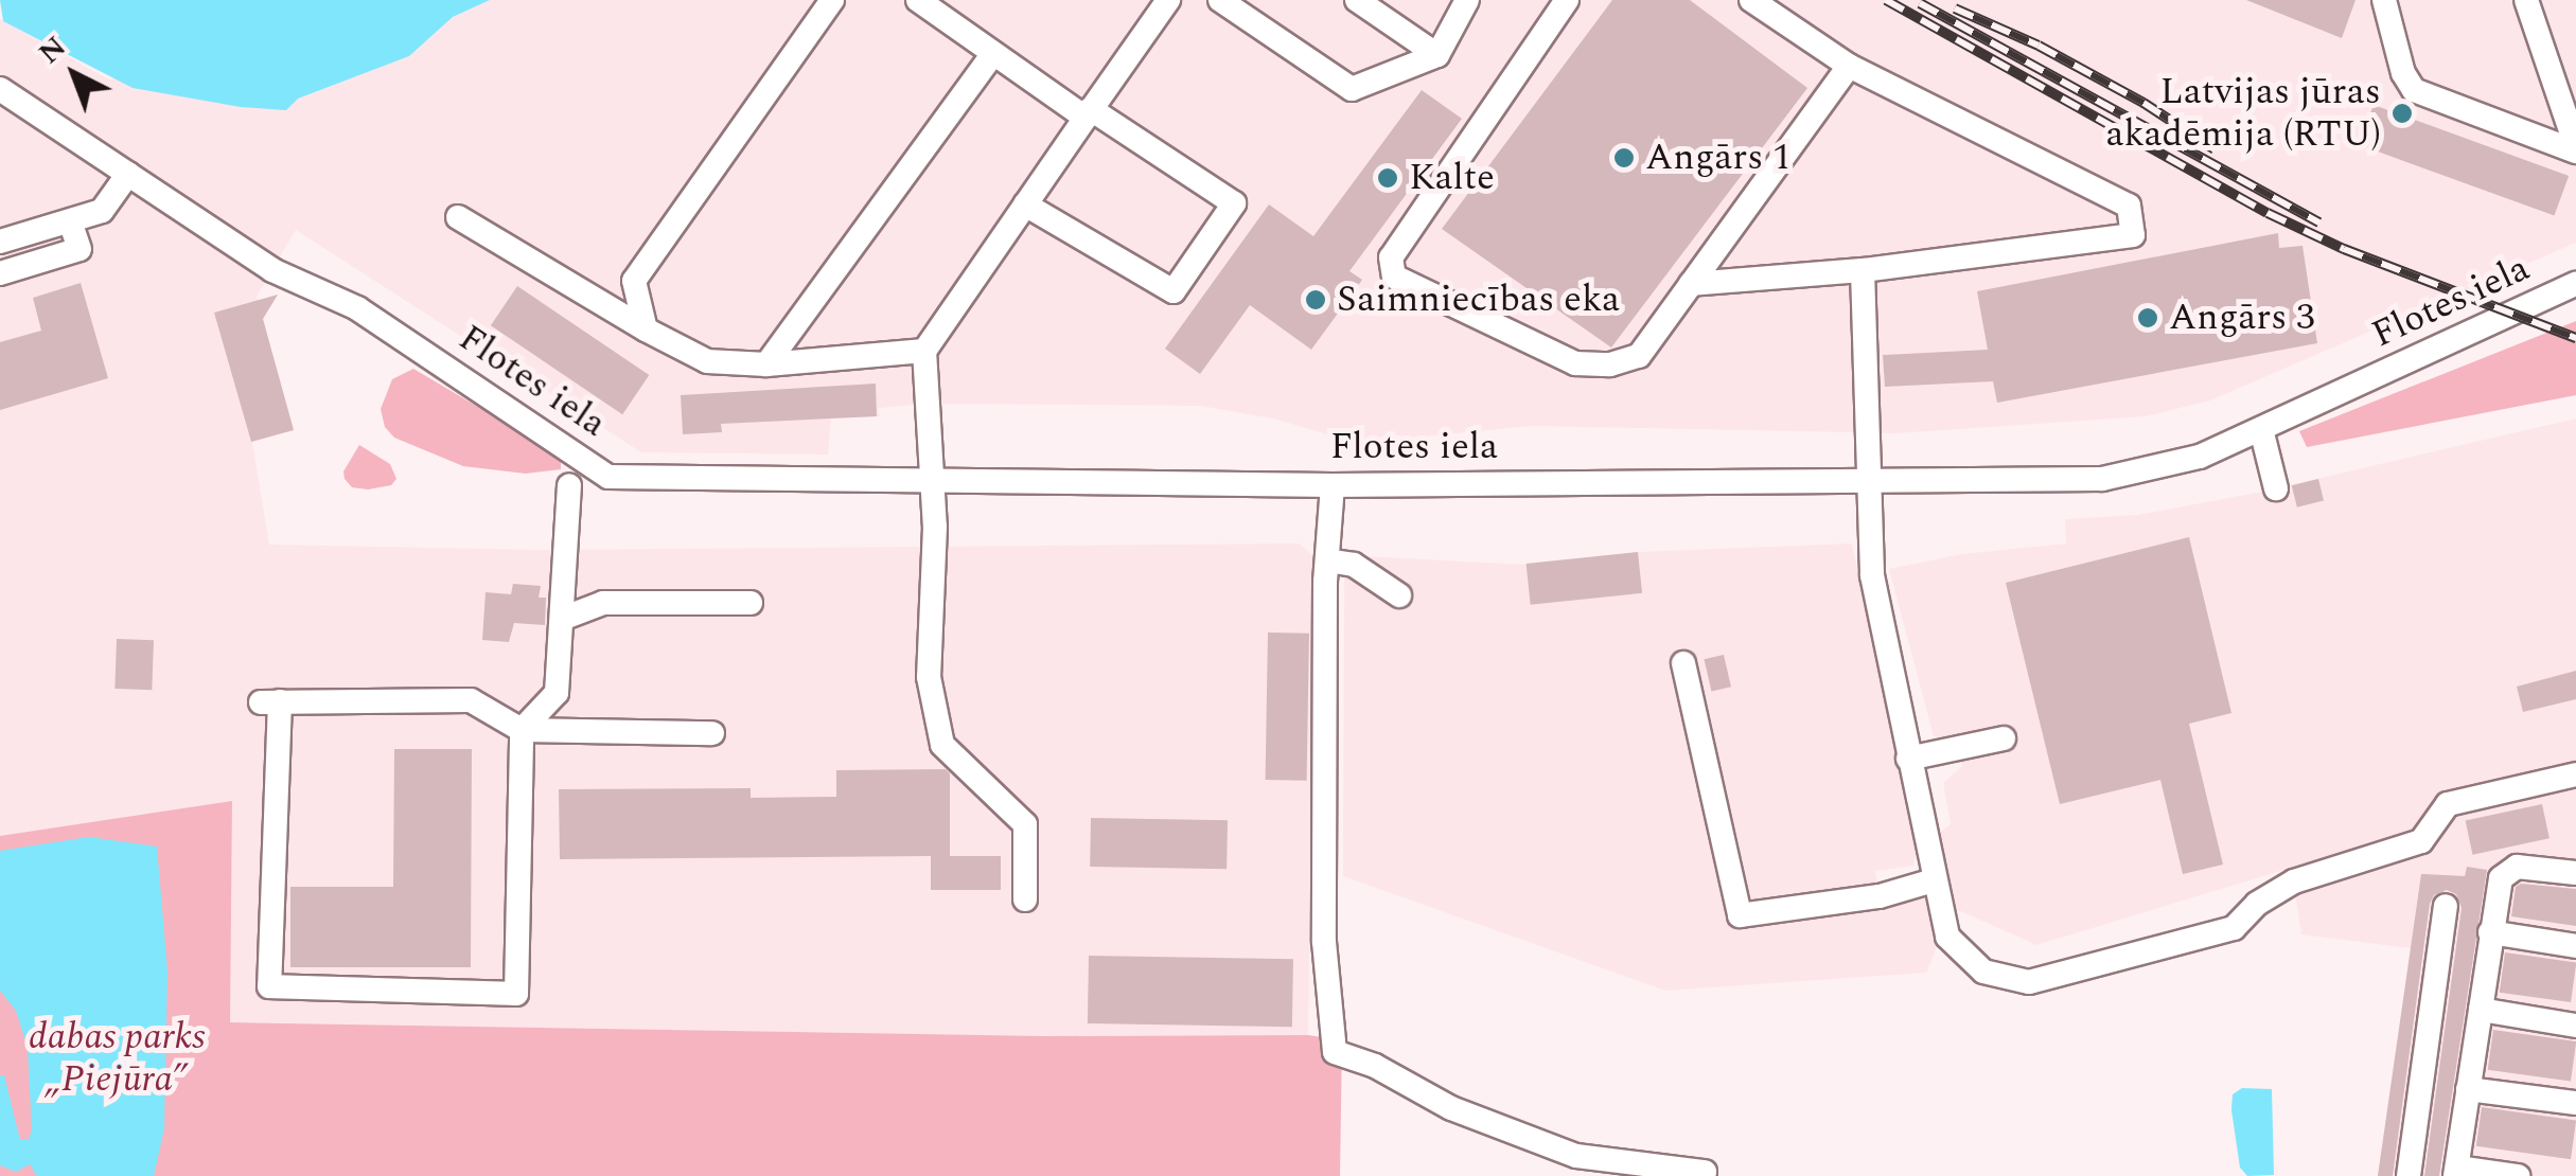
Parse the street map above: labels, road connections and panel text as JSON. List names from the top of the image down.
{
  "streets": {
    "street": ["Flotes iela"]
  },
  "parks": ["dabas parks „Piejūra”"],
  "places": [
    "Latvijas jūras akadēmija (RTU)",
    "Angārs 1",
    "Kalte",
    "Saimniecības eka",
    "Angārs 3"
  ],
  "north": "top left"
}
